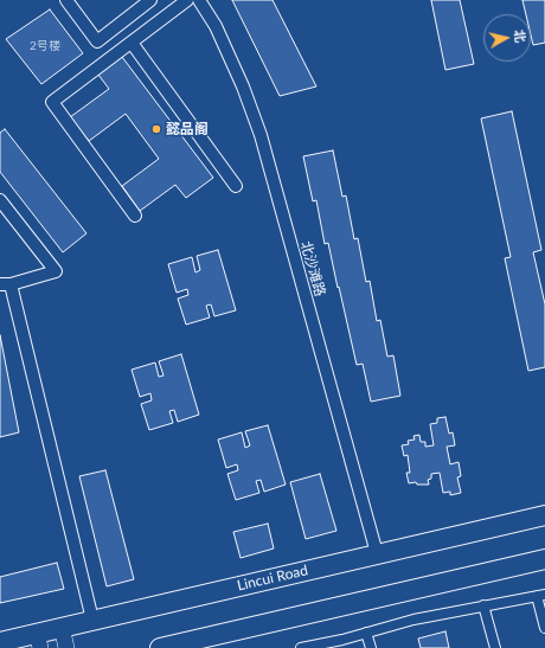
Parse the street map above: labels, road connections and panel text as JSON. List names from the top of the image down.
{
  "streets": {
    "main road": ["Lincui Road"],
    "street": ["北沙滩路"]
  },
  "crossings": [
    ["北沙滩路", "Lincui Road"]
  ],
  "places": ["懿品阁"],
  "house_numbers": ["2号楼"],
  "north": "right"
}
